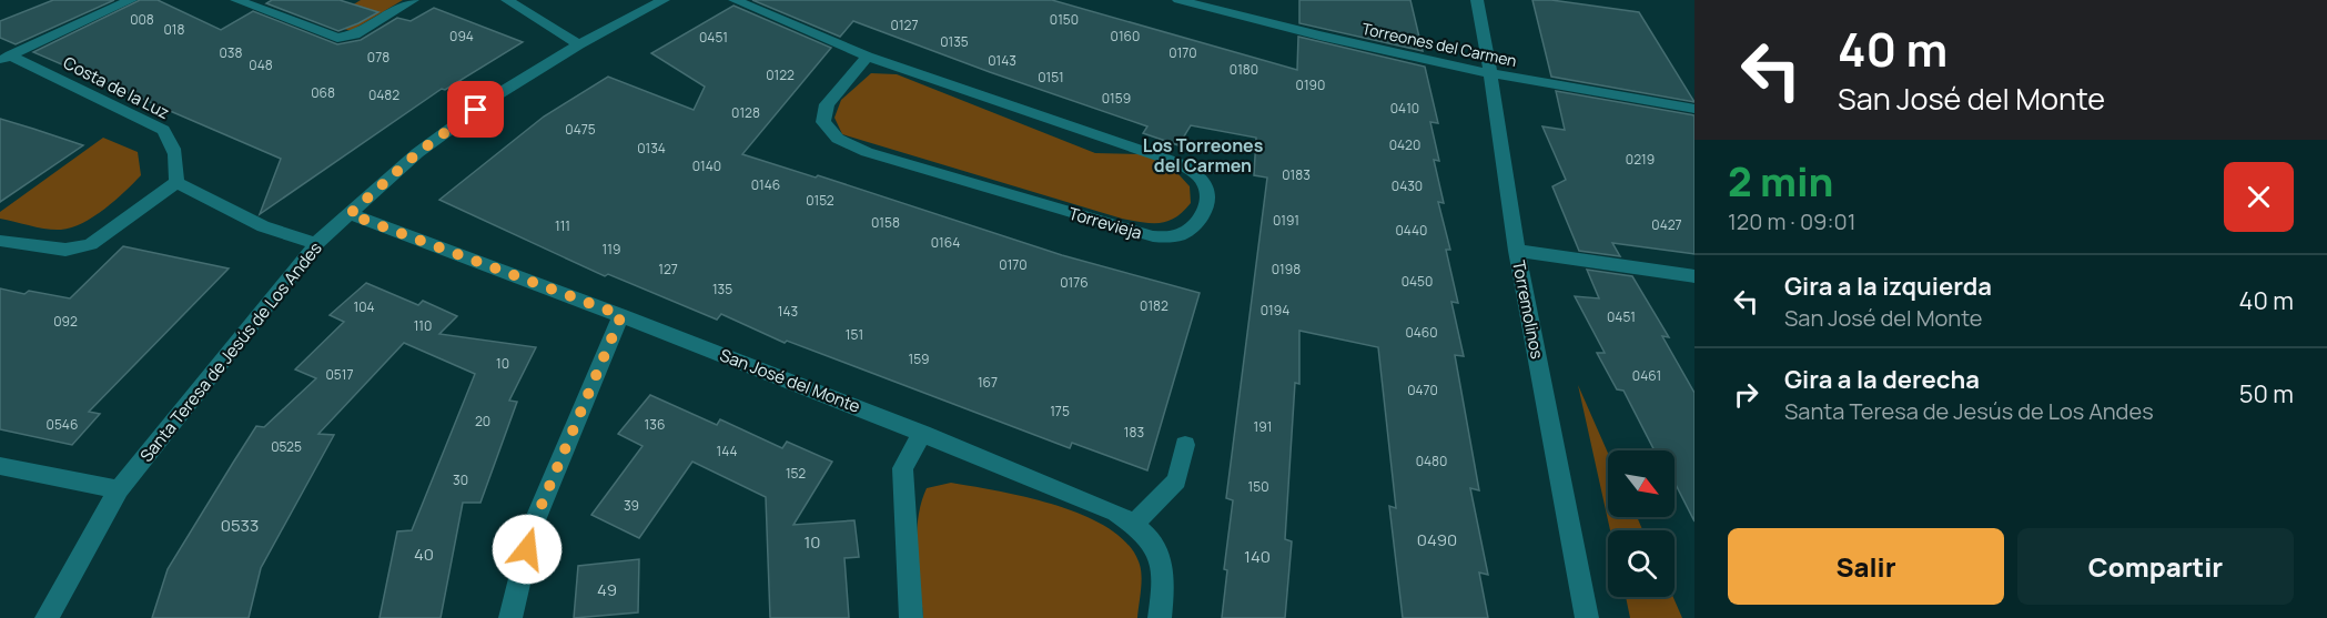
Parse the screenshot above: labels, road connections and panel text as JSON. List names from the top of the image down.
{
  "streets": {
    "street": [
      "Torreones del Carmen",
      "Costa de la Luz",
      "Torrevieja",
      "Torremolinos",
      "Santa Teresa de Jesús de Los Andes",
      "San José del Monte"
    ]
  },
  "crossings": [
    ["Torreones del Carmen", "Torremolinos"],
    ["Santa Teresa de Jesús de Los Andes", "San José del Monte"]
  ],
  "districts": ["Los Torreones del Carmen"],
  "house_numbers": [
    "008",
    "0150",
    "0127",
    "018",
    "094",
    "0160",
    "0451",
    "0135",
    "038",
    "0170",
    "078",
    "0143",
    "048",
    "0180",
    "0122",
    "0151",
    "0190",
    "068",
    "0482",
    "0159",
    "0410",
    "0128",
    "0475",
    "0420",
    "0134",
    "0219",
    "0140",
    "0183",
    "0146",
    "0430",
    "0152",
    "0191",
    "0158",
    "0427",
    "111",
    "0440",
    "0164",
    "119",
    "0170",
    "127",
    "0198",
    "0450",
    "0176",
    "135",
    "0182",
    "104",
    "0194",
    "143",
    "0451",
    "092",
    "110",
    "0460",
    "151",
    "159",
    "10",
    "0517",
    "0461",
    "167",
    "0470",
    "175",
    "20",
    "0546",
    "136",
    "191",
    "183",
    "0525",
    "144",
    "0480",
    "152",
    "30",
    "150",
    "39",
    "0533",
    "0490",
    "10",
    "40",
    "140",
    "49"
  ],
  "north": "bottom right",
  "page": {
    "turn": ["40 m", "San José del Monte"],
    "heading": ["2 min", "120 m · 09:01"],
    "list": [
      {
        "name": "Gira a la izquierda",
        "note": "San José del Monte",
        "value": "40 m"
      },
      {
        "name": "Gira a la derecha",
        "note": "Santa Teresa de Jesús de Los Andes",
        "value": "50 m"
      }
    ],
    "buttons": ["Salir", "Compartir"]
  }
}
